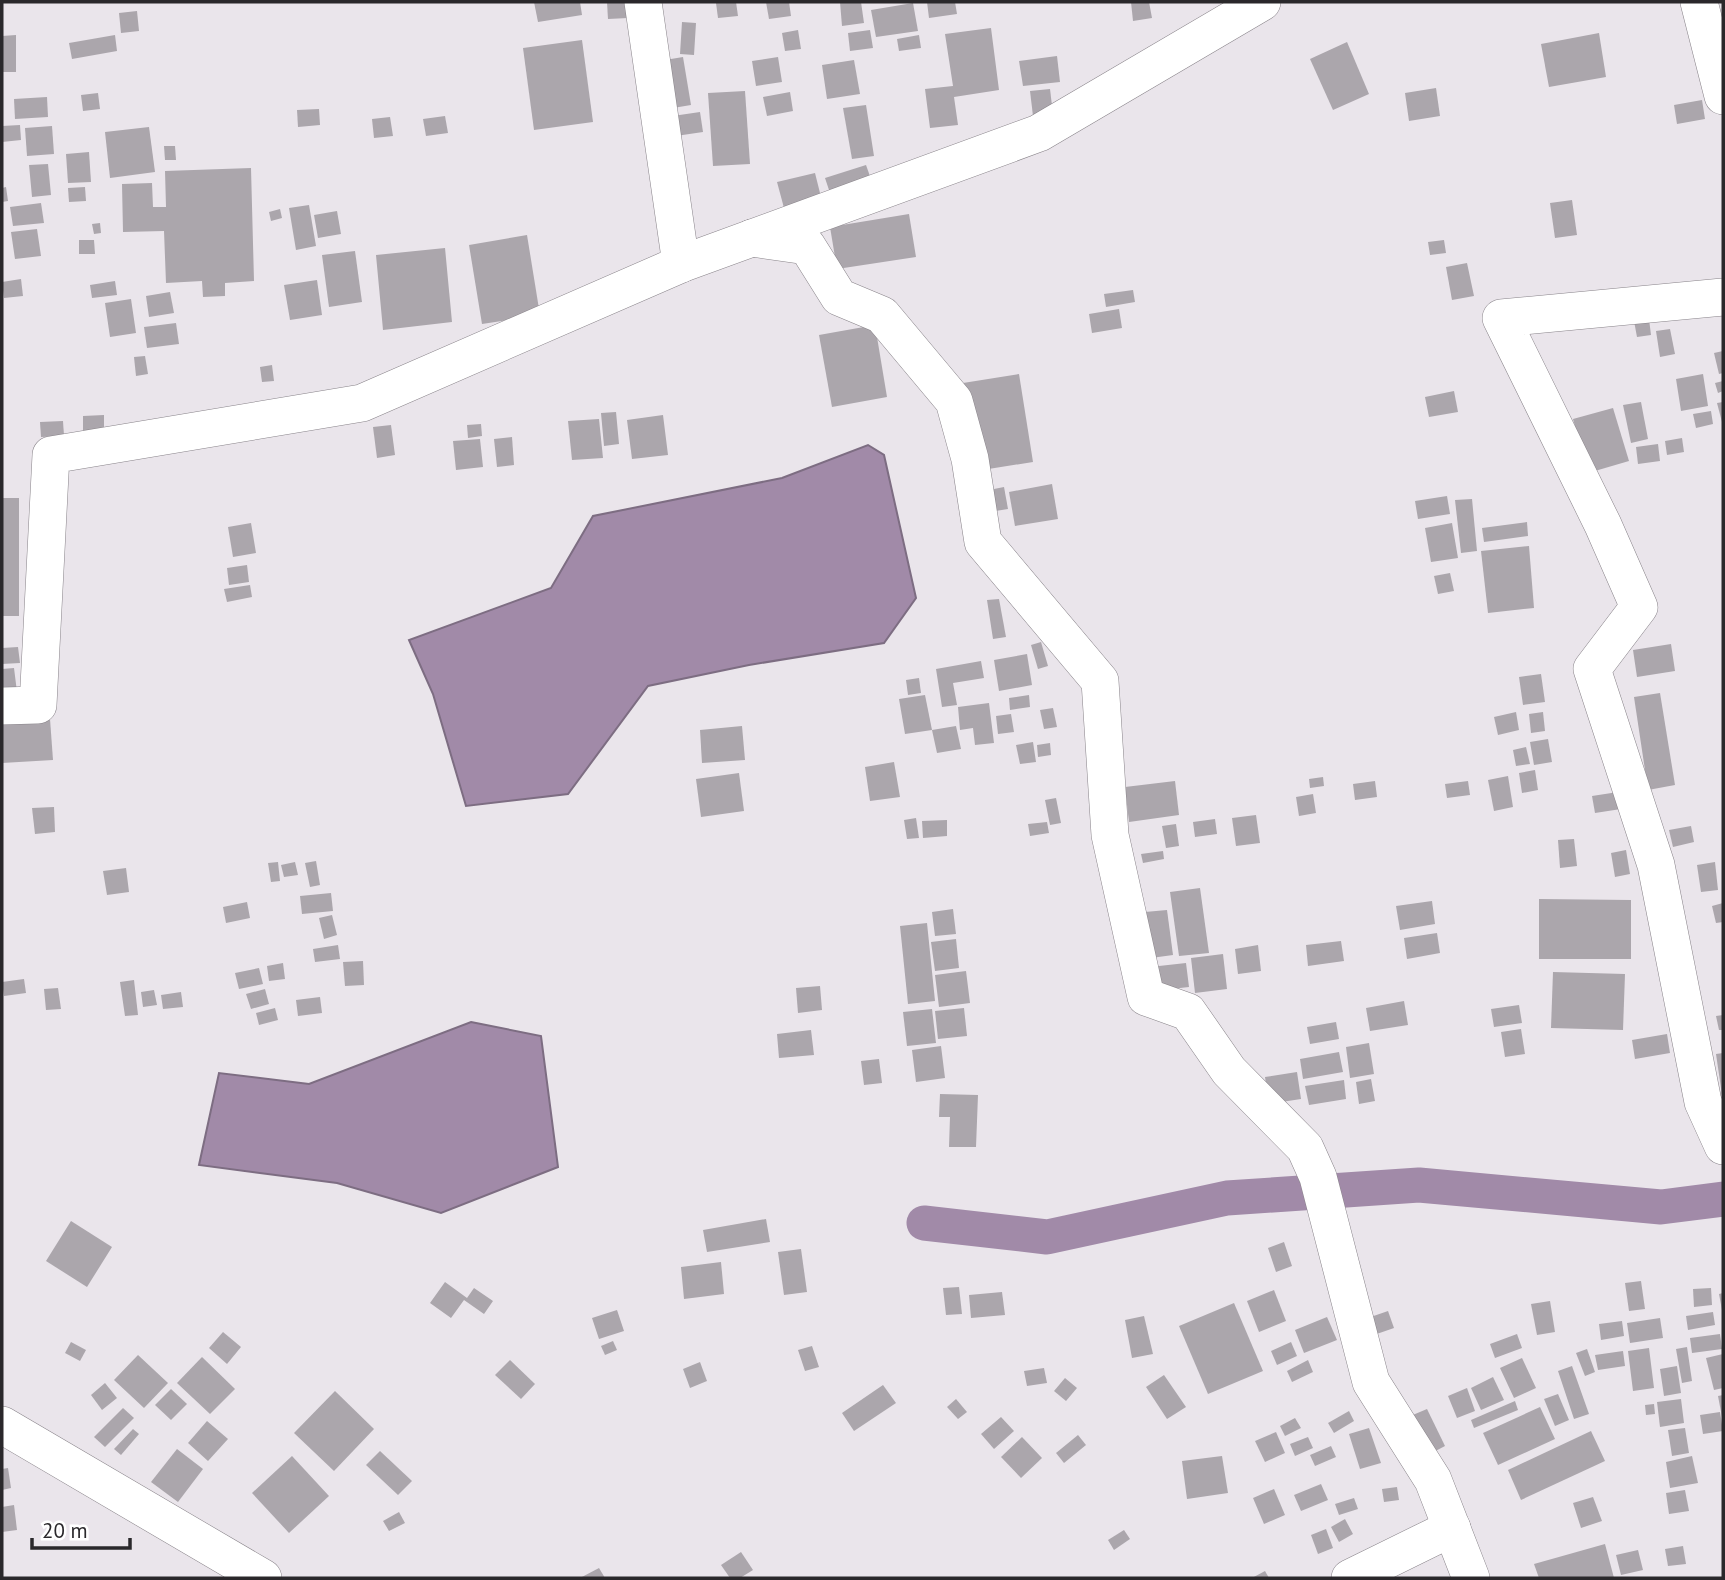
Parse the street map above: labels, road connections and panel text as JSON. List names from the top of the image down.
{
  "scale_bar": "20 m"
}
